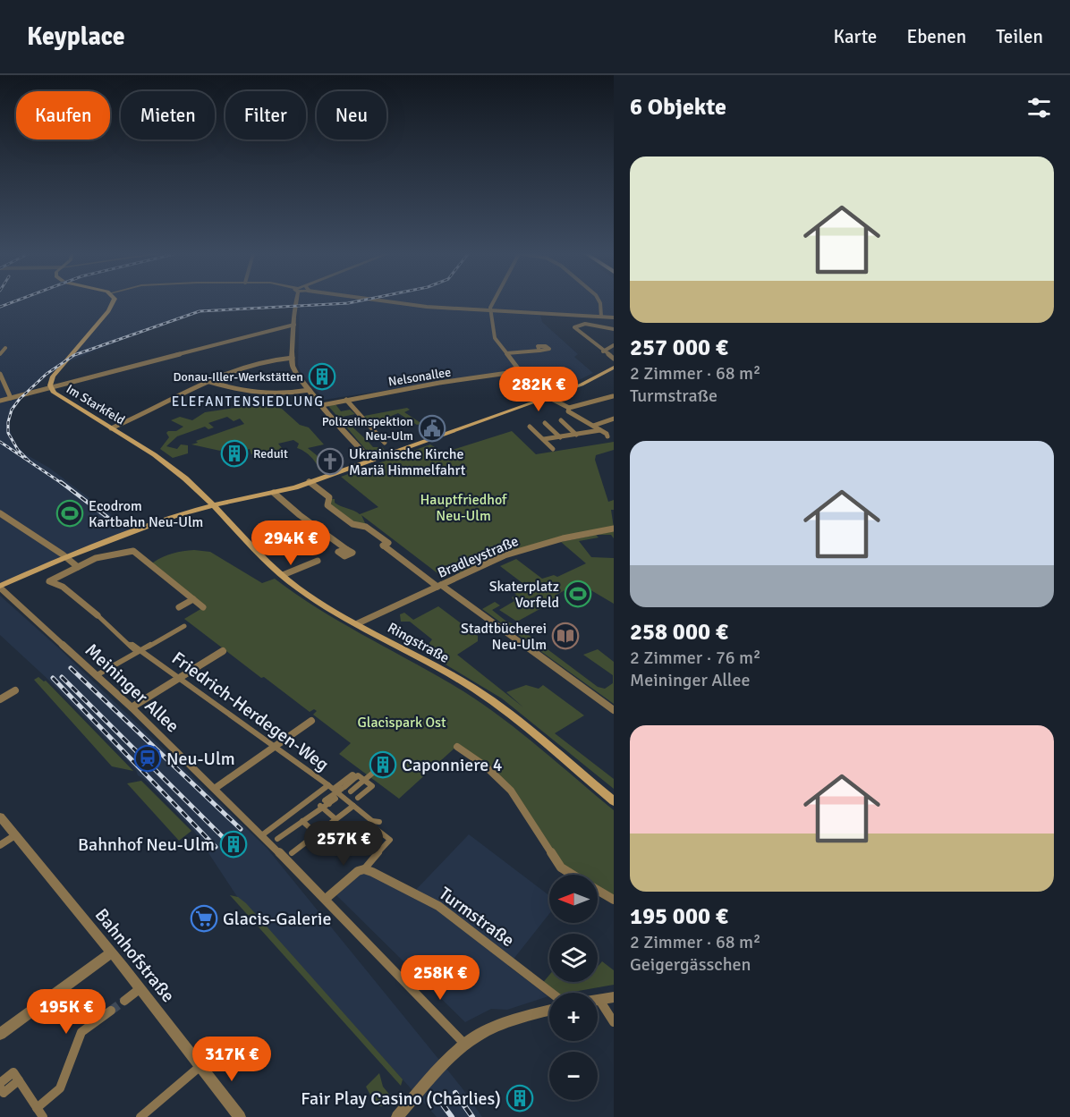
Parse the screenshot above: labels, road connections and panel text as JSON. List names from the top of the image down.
{
  "streets": {
    "main road": ["Im Starkfeld", "Ringstraße"],
    "street": [
      "Nelsonallee",
      "Bradleystraße",
      "Meininger Allee",
      "Friedrich-Herdegen-Weg",
      "Turmstraße",
      "Bahnhofstraße"
    ]
  },
  "crossings": [
    ["Im Starkfeld", "Ringstraße"],
    ["Bradleystraße", "Ringstraße"],
    ["Meininger Allee", "Friedrich-Herdegen-Weg"]
  ],
  "districts": ["ELEFANTENSIEDLUNG"],
  "parks": ["Hauptfriedhof Neu-Ulm", "Glacispark Ost"],
  "places": {
    "building": [
      "Donau-Iller-Werkstätten",
      "Reduit",
      "Caponniere 4",
      "Bahnhof Neu-Ulm",
      "Fair Play Casino (Charlies)"
    ],
    "public building": ["Polizeiinspektion Neu-Ulm"],
    "church": ["Ukrainische Kirche Mariä Himmelfahrt"],
    "sports": ["Ecodrom Kartbahn Neu-Ulm", "Skaterplatz Vorfeld"],
    "library": ["Stadtbücherei Neu-Ulm"],
    "station": ["Neu-Ulm"],
    "supermarket": ["Glacis-Galerie"]
  },
  "north": "left",
  "page": {
    "header": "Keyplace",
    "nav": ["Karte", "Ebenen", "Teilen"],
    "heading": "6 Objekte",
    "chip": [
      "Kaufen",
      "Mieten",
      "Filter",
      "Neu"
    ],
    "list": [
      {
        "name": "257 000 €",
        "note": "2 Zimmer · 68 m² · Turmstraße"
      },
      {
        "name": "258 000 €",
        "note": "2 Zimmer · 76 m² · Meininger Allee"
      },
      {
        "name": "195 000 €",
        "note": "2 Zimmer · 68 m² · Geigergässchen"
      }
    ],
    "price": [
      "282K €",
      "294K €",
      "257K €",
      "258K €",
      "195K €",
      "317K €"
    ],
    "map_buttons": ["+", "−"]
  }
}
